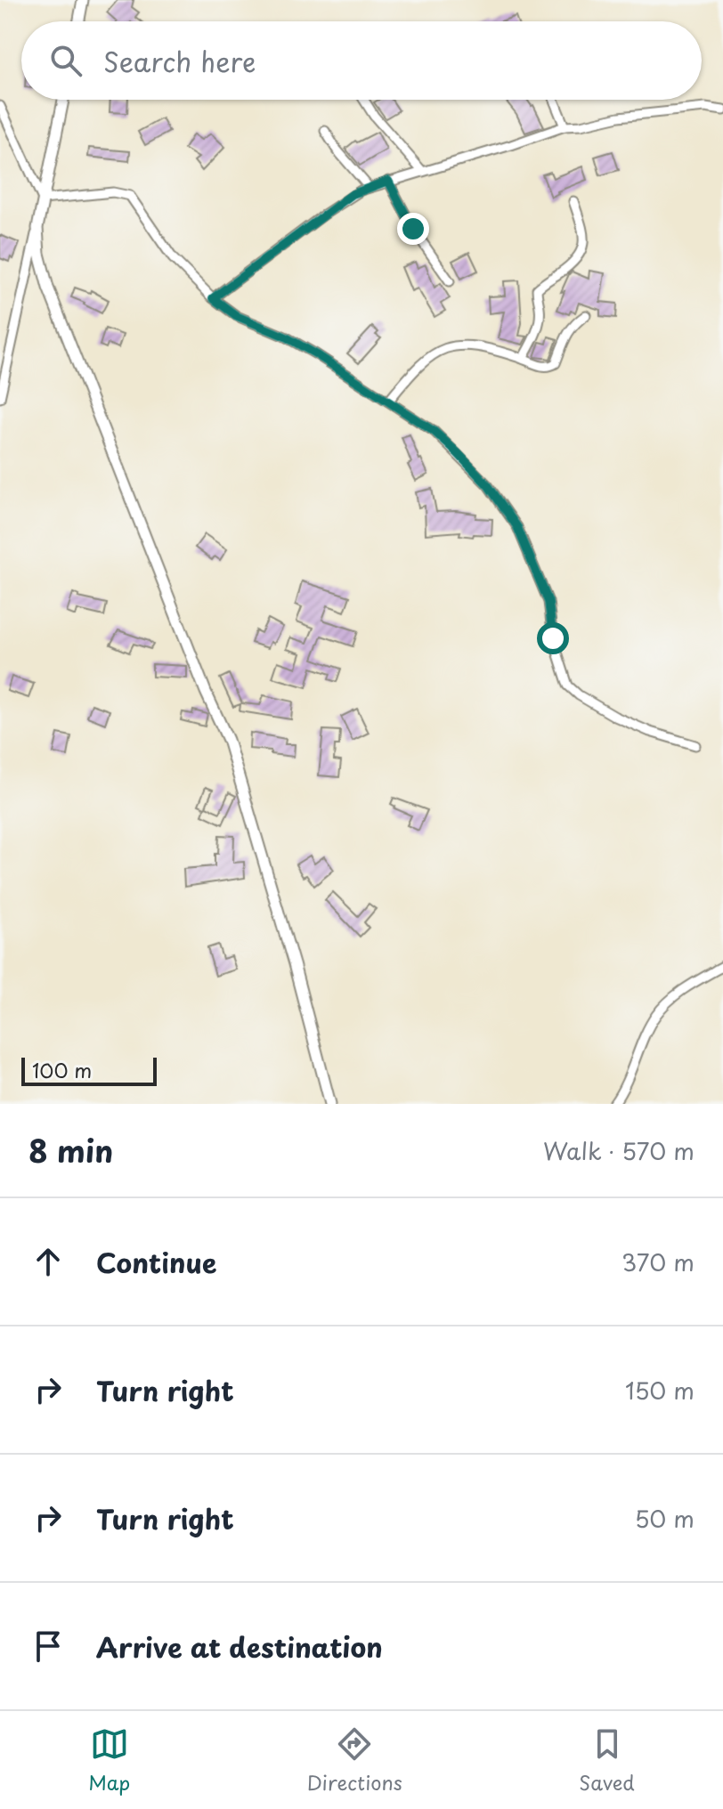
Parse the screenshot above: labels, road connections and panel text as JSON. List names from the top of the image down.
{
  "scale_bar": "100 m",
  "page": {
    "search": "Search here",
    "scale": "100 m",
    "heading": ["8 min", "Walk · 570 m"],
    "list": [
      ["Continue", "370 m"],
      ["Turn right", "150 m"],
      ["Turn right", "50 m"],
      "Arrive at destination"
    ],
    "nav": ["Map", "Directions", "Saved"]
  }
}
